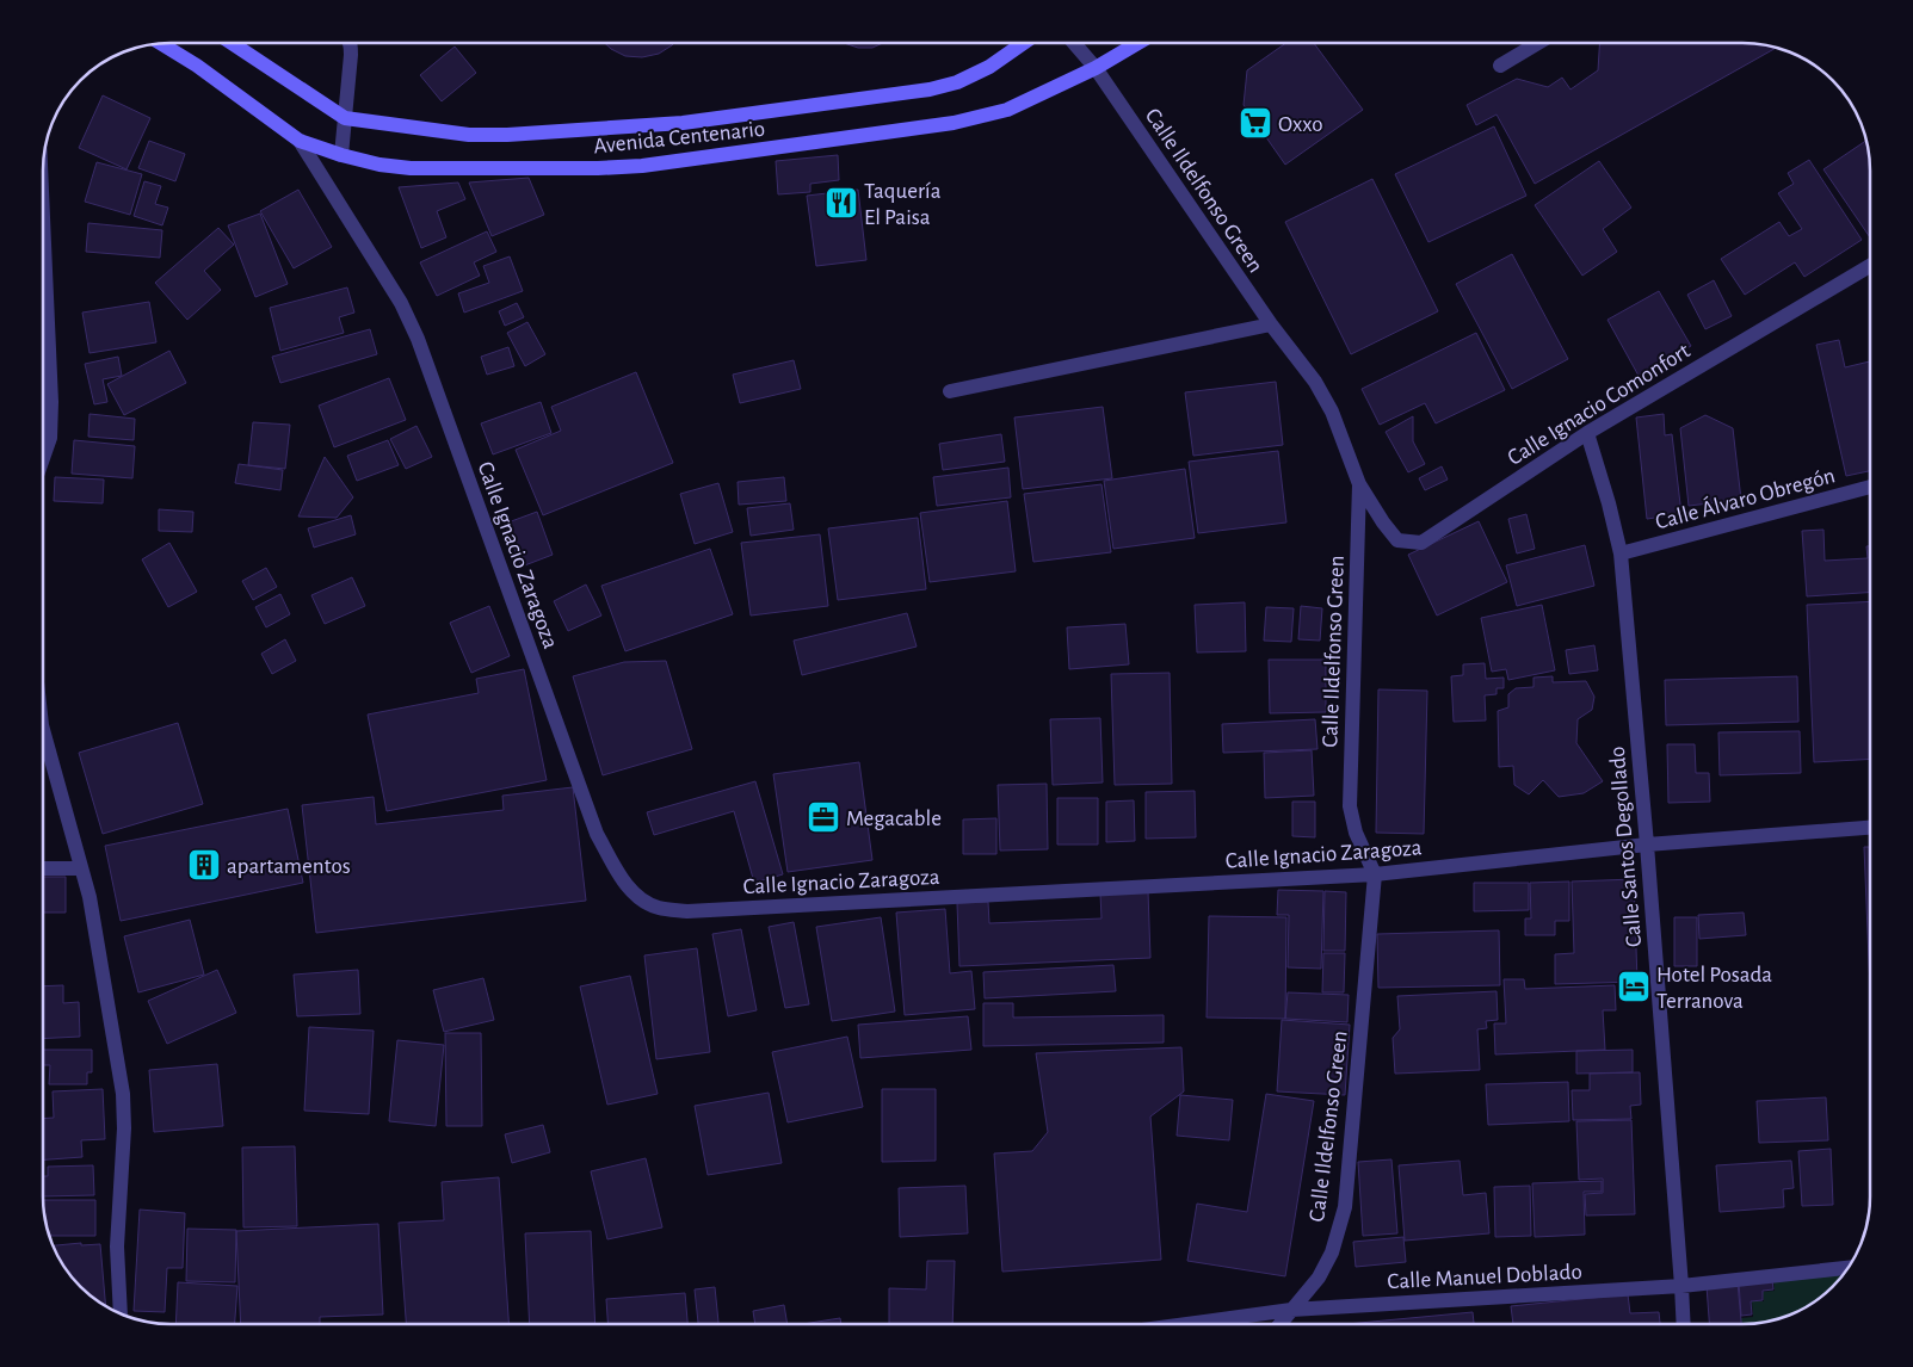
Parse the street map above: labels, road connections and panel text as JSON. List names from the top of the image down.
{
  "streets": {
    "main road": ["Avenida Centenario"],
    "street": [
      "Calle Ildelfonso Green",
      "Calle Ignacio Comonfort",
      "Calle Álvaro Obregón",
      "Calle Ignacio Zaragoza",
      "Calle Santos Degollado",
      "Calle Manuel Doblado"
    ]
  },
  "crossings": [
    ["Avenida Centenario", "Calle Ildelfonso Green"],
    ["Avenida Centenario", "Calle Ignacio Zaragoza"],
    ["Calle Ildelfonso Green", "Calle Ignacio Comonfort"],
    ["Calle Ildelfonso Green", "Calle Ignacio Zaragoza"],
    ["Calle Ildelfonso Green", "Calle Manuel Doblado"],
    ["Calle Ignacio Comonfort", "Calle Santos Degollado"],
    ["Calle Álvaro Obregón", "Calle Santos Degollado"],
    ["Calle Ignacio Zaragoza", "Calle Santos Degollado"],
    ["Calle Santos Degollado", "Calle Manuel Doblado"]
  ],
  "places": {
    "supermarket": ["Oxxo"],
    "restaurant": ["Taquería El Paisa"],
    "office": ["Megacable"],
    "building": ["apartamentos"],
    "hotel": ["Hotel Posada Terranova"]
  }
}
